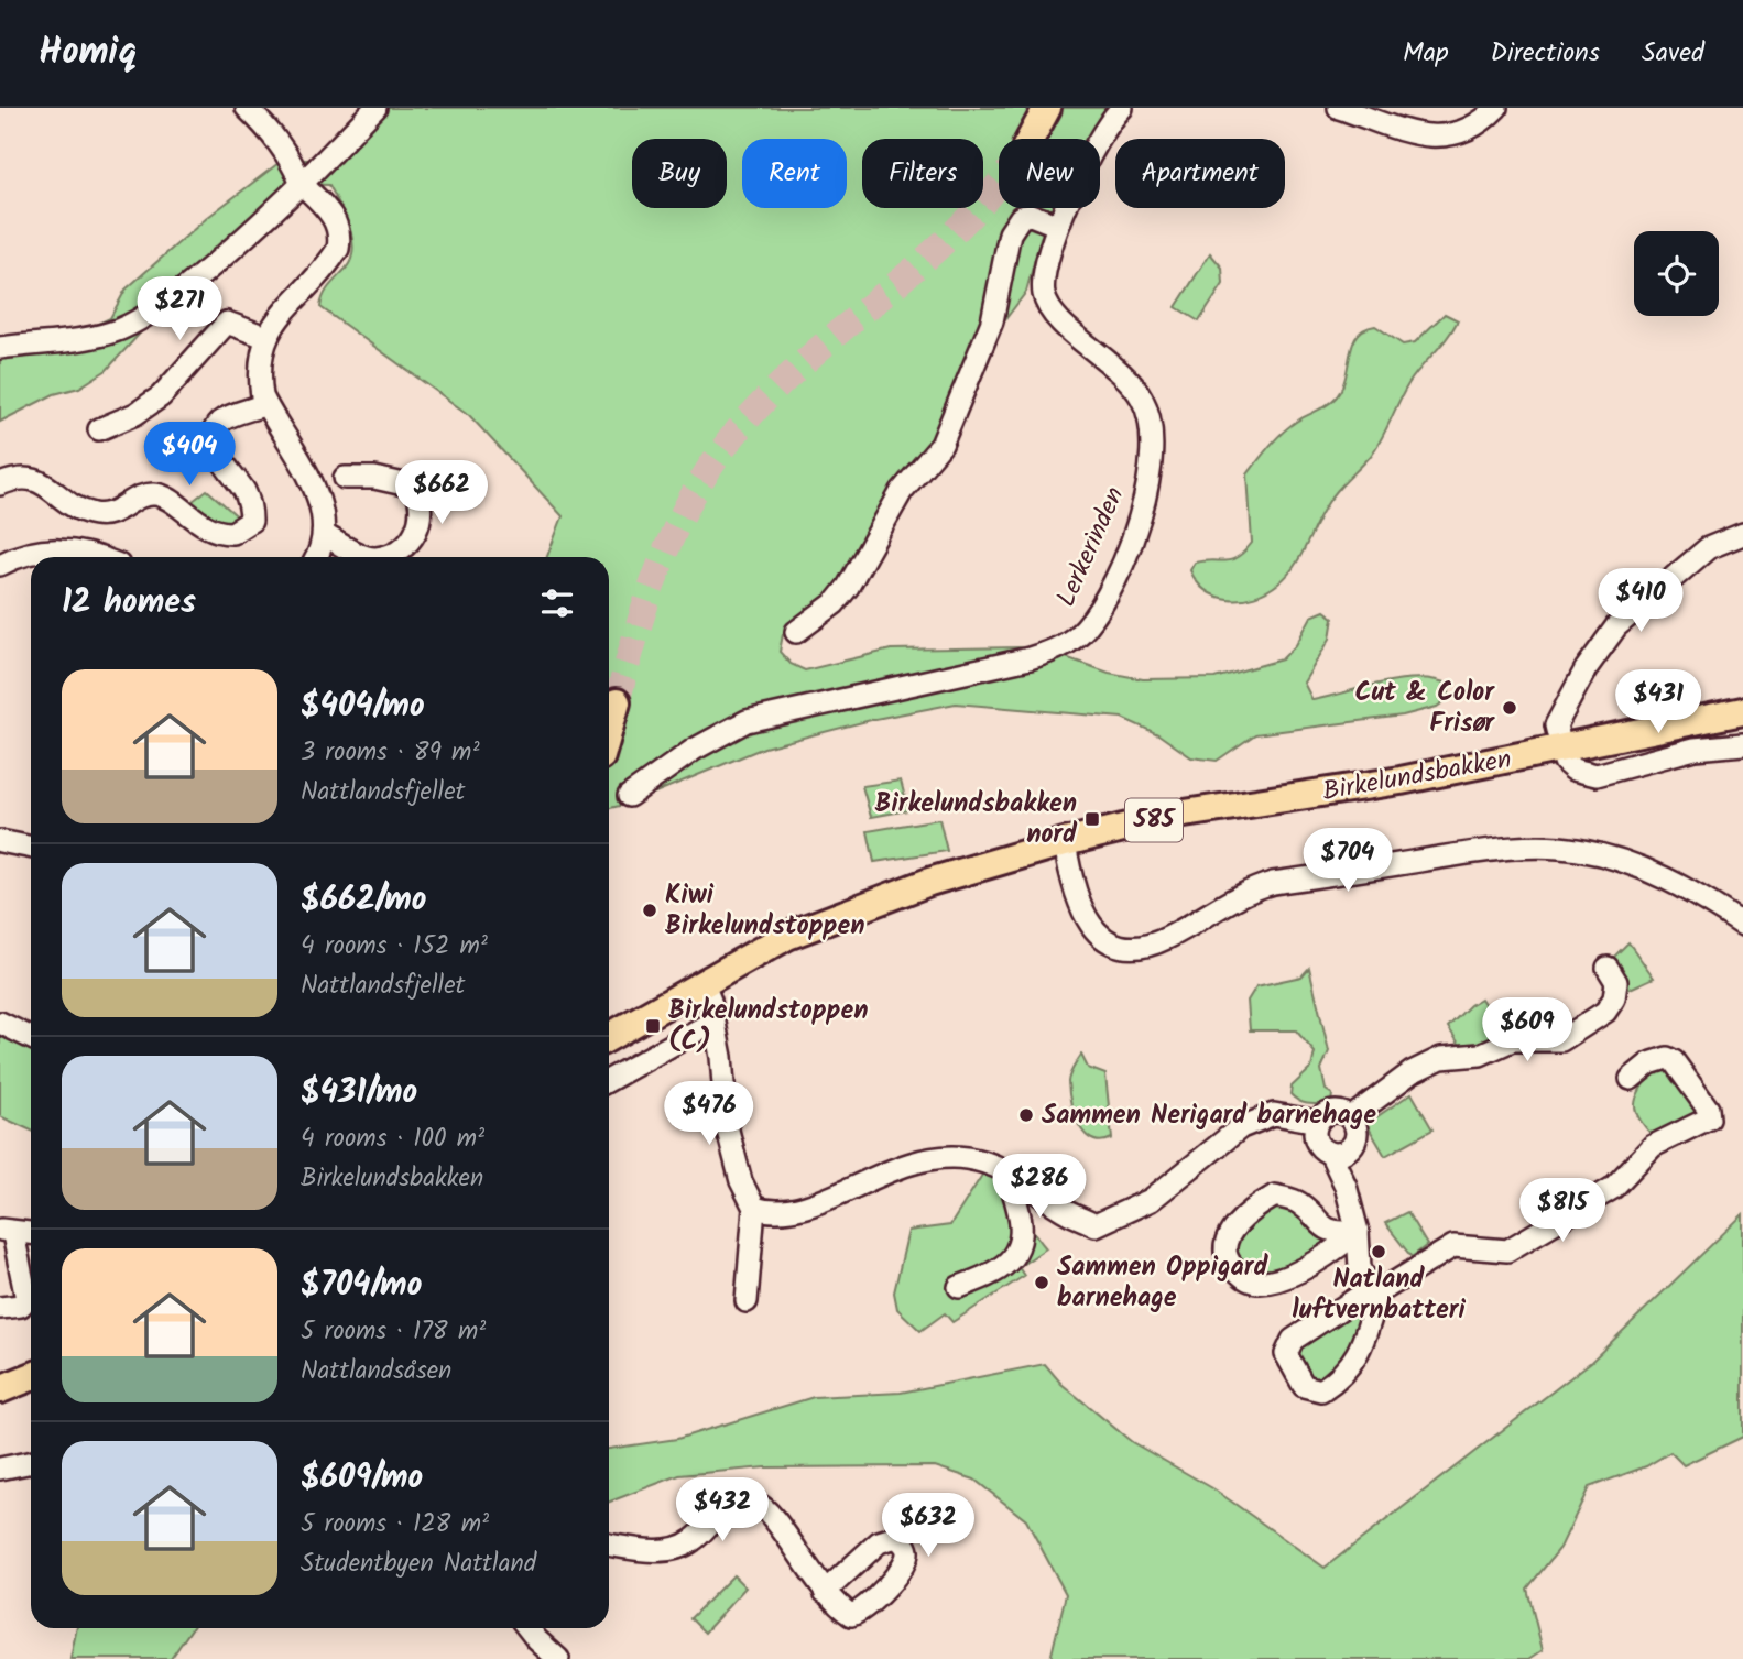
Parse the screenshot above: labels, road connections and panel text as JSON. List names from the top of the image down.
{
  "streets": {
    "main road": ["Birkelundsbakken", "585"],
    "street": ["Lerkerinden"]
  },
  "places": {
    "other": [
      "Cut & Color Frisør",
      "Kiwi Birkelundstoppen",
      "Sammen Nerigard barnehage",
      "Natland luftvernbatteri",
      "Sammen Oppigard barnehage"
    ],
    "transit": ["Birkelundsbakken nord", "Birkelundstoppen (C)"]
  },
  "page": {
    "header": "Homiq",
    "nav": ["Map", "Directions", "Saved"],
    "chip": [
      "Buy",
      "Rent",
      "Filters",
      "New",
      "Apartment"
    ],
    "price": [
      "$271",
      "$404",
      "$662",
      "$410",
      "$431",
      "$704",
      "$609",
      "$476",
      "$286",
      "$815",
      "$432",
      "$632"
    ],
    "heading": "12 homes",
    "list": [
      {
        "name": "$404/mo",
        "note": "3 rooms · 89 m² · Nattlandsfjellet"
      },
      {
        "name": "$662/mo",
        "note": "4 rooms · 152 m² · Nattlandsfjellet"
      },
      {
        "name": "$431/mo",
        "note": "4 rooms · 100 m² · Birkelundsbakken"
      },
      {
        "name": "$704/mo",
        "note": "5 rooms · 178 m² · Nattlandsåsen"
      },
      {
        "name": "$609/mo",
        "note": "5 rooms · 128 m² · Studentbyen Nattland"
      }
    ]
  }
}
